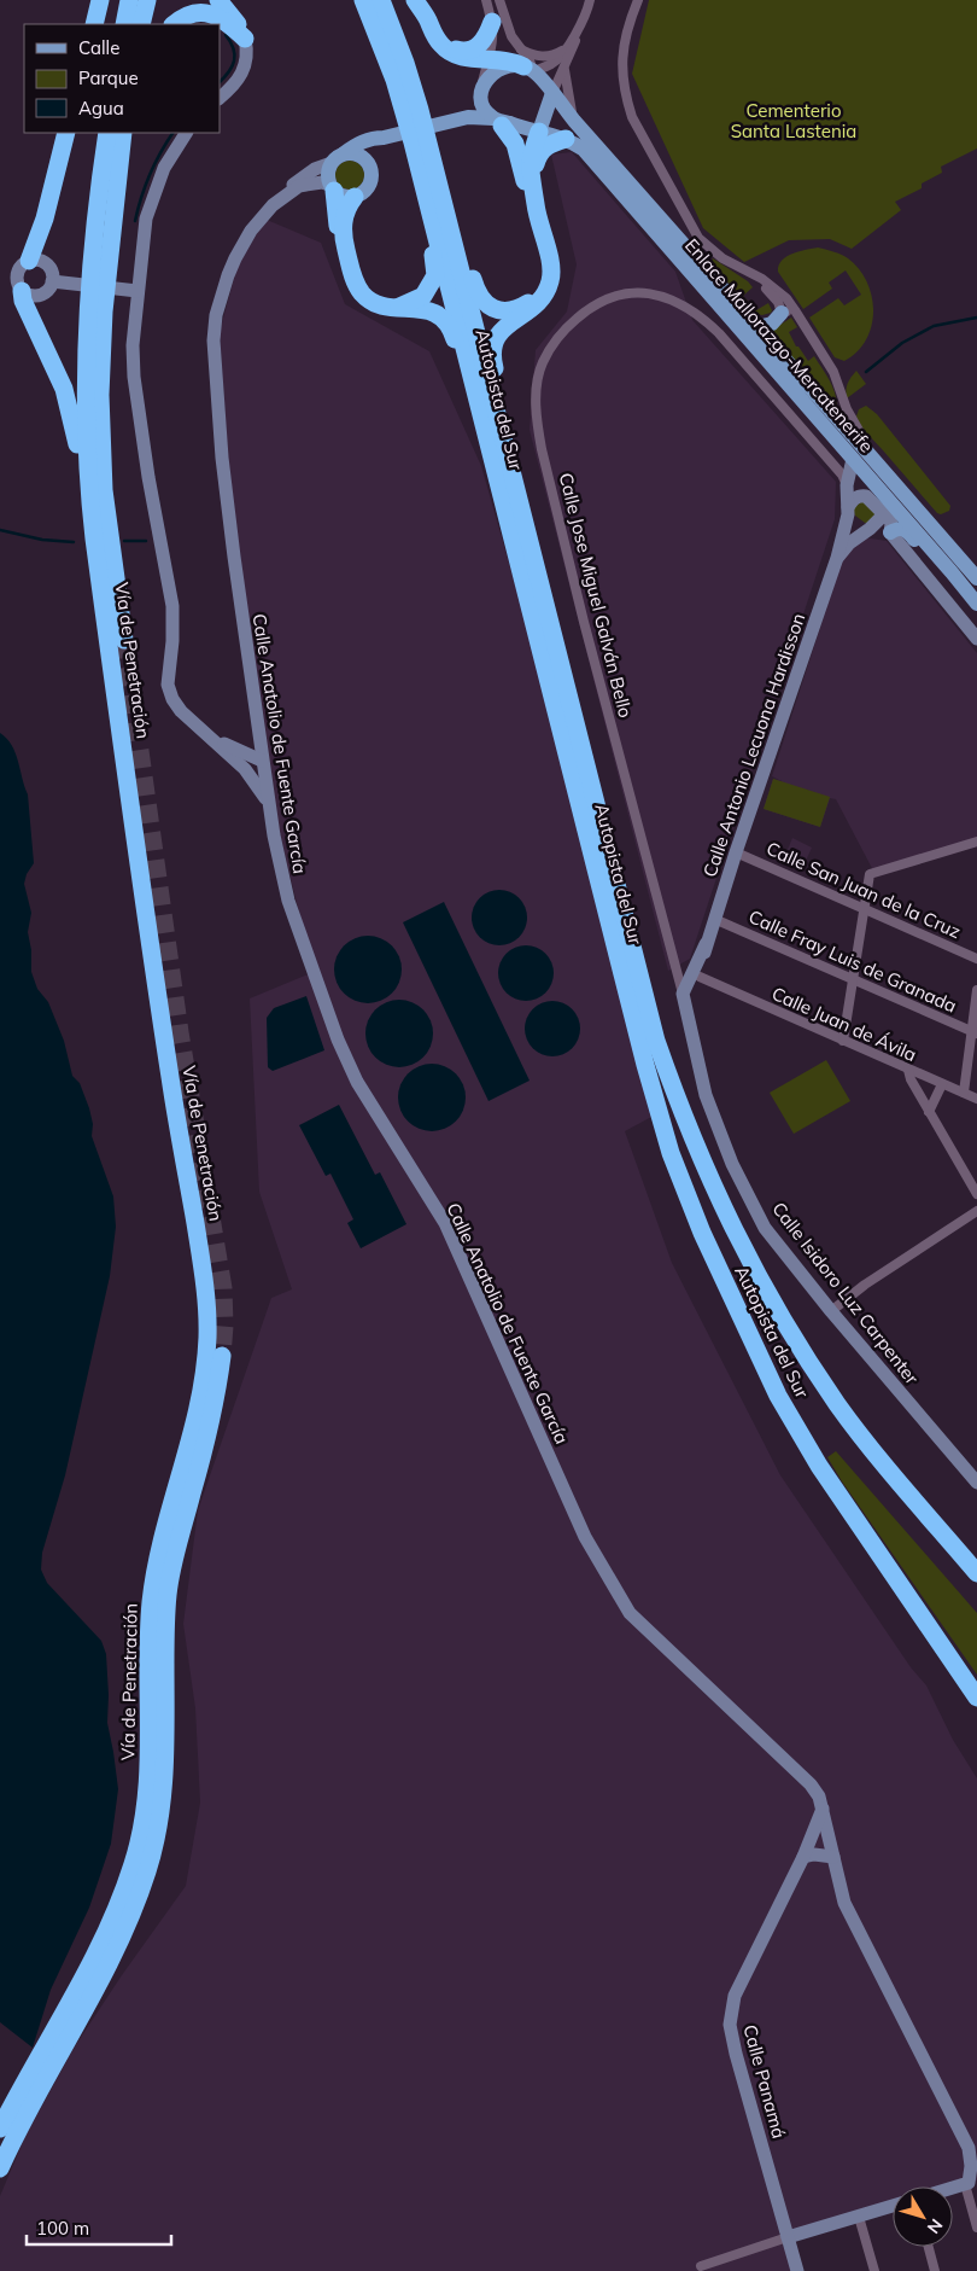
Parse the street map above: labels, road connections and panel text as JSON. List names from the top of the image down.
{
  "streets": {
    "highway": ["Autopista del Sur", "Vía de Penetración"],
    "main road": ["Enlace Mallorazgo-Mercatenerife"],
    "street": [
      "Calle Jose Miguel Galván Bello",
      "Calle Anatolio de Fuente García",
      "Calle Antonio Lecuona Hardisson",
      "Calle San Juan de la Cruz",
      "Calle Fray Luis de Granada",
      "Calle Juan de Ávila",
      "Calle Isidoro Luz Carpenter",
      "Calle Panamá"
    ]
  },
  "crossings": [
    ["Enlace Mallorazgo-Mercatenerife", "Calle Antonio Lecuona Hardisson"],
    ["Calle Jose Miguel Galván Bello", "Calle Antonio Lecuona Hardisson"],
    ["Calle Jose Miguel Galván Bello", "Calle Juan de Ávila"],
    ["Calle Jose Miguel Galván Bello", "Calle Isidoro Luz Carpenter"],
    ["Calle Anatolio de Fuente García", "Calle Panamá"],
    ["Calle Antonio Lecuona Hardisson", "Calle San Juan de la Cruz"],
    ["Calle Antonio Lecuona Hardisson", "Calle Fray Luis de Granada"],
    ["Calle Antonio Lecuona Hardisson", "Calle Juan de Ávila"],
    ["Calle Antonio Lecuona Hardisson", "Calle Isidoro Luz Carpenter"]
  ],
  "parks": ["Cementerio Santa Lastenia"],
  "legend": ["Calle", "Parque", "Agua"],
  "scale_bar": "100 m",
  "north": "bottom right"
}
